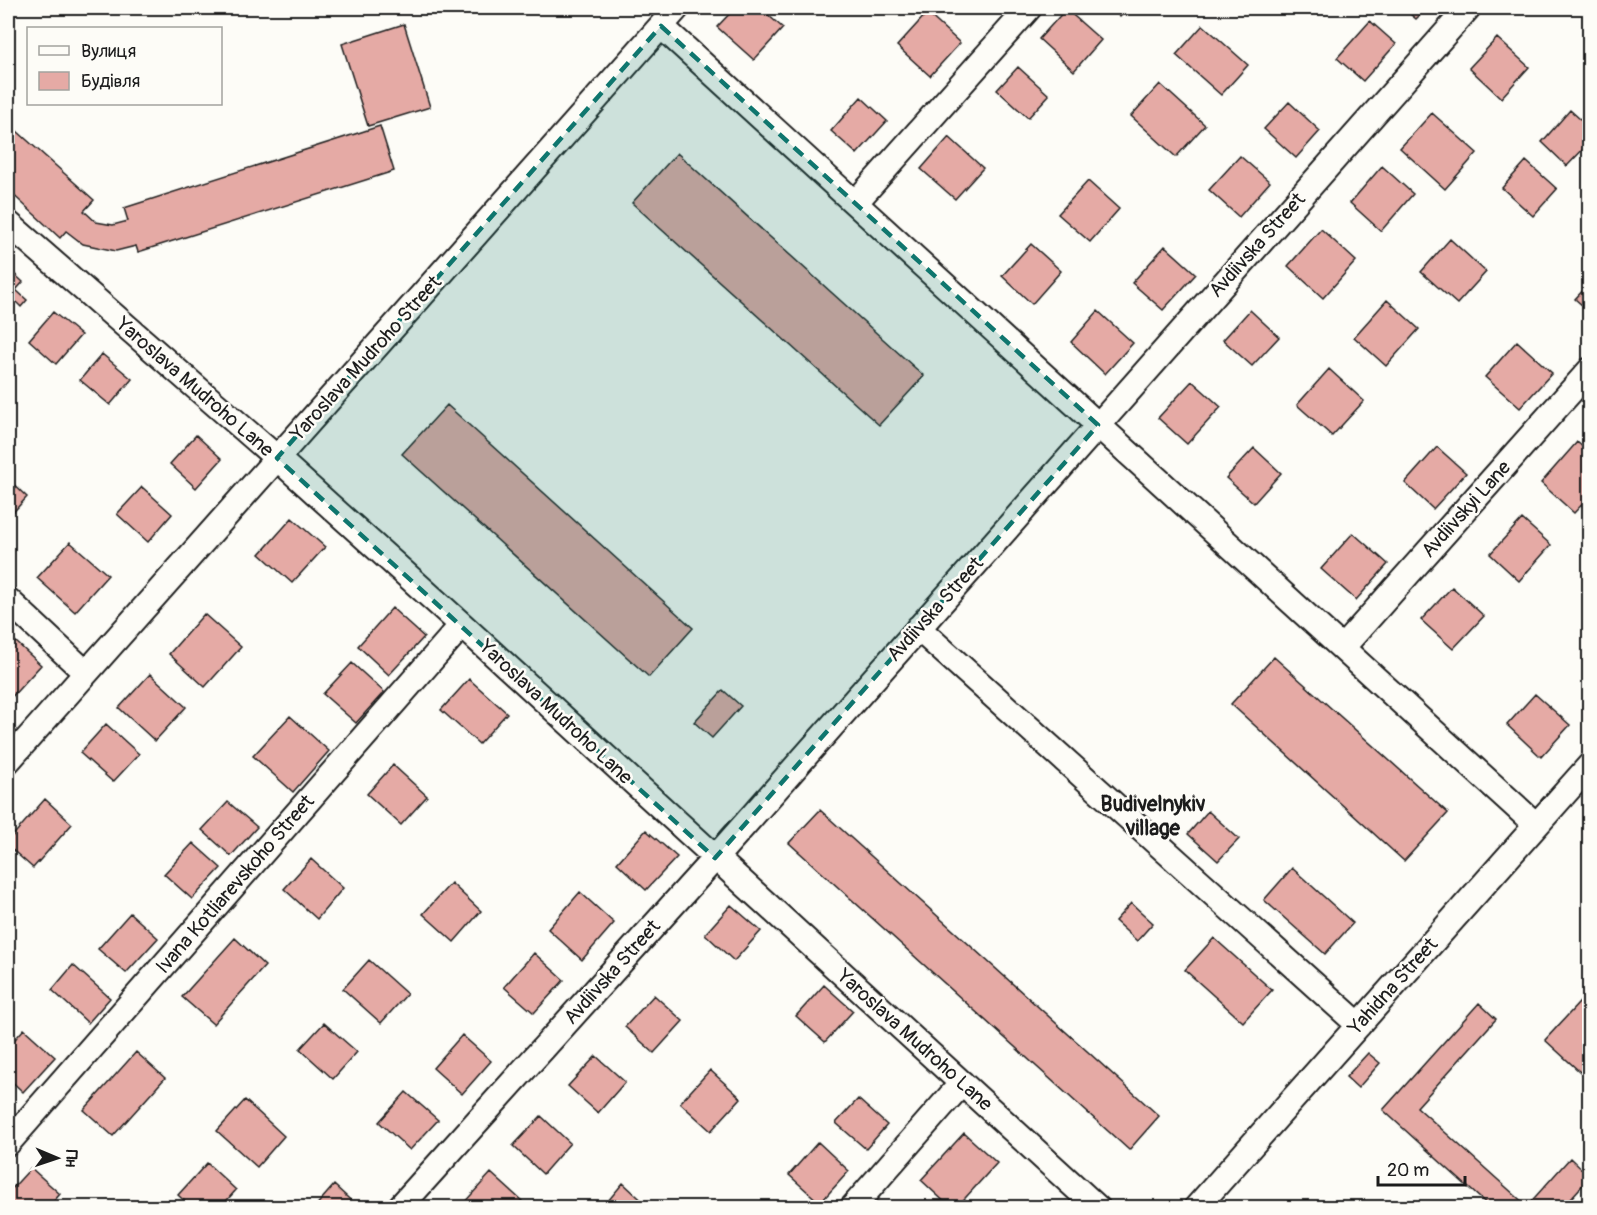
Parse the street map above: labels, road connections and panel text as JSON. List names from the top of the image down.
{
  "streets": {
    "street": [
      "Avdiivska Street",
      "Yaroslava Mudroho Street",
      "Yaroslava Mudroho Lane",
      "Avdiivskyi Lane",
      "Ivana Kotliarevskoho Street",
      "Yahidna Street"
    ]
  },
  "crossings": [
    ["Avdiivska Street", "Yaroslava Mudroho Lane"],
    ["Yaroslava Mudroho Street", "Yaroslava Mudroho Lane"],
    ["Yaroslava Mudroho Lane", "Ivana Kotliarevskoho Street"]
  ],
  "districts": ["Budivelnykiv village"],
  "legend": ["Вулиця", "Будівля"],
  "scale_bar": "20 m",
  "north": "right"
}
